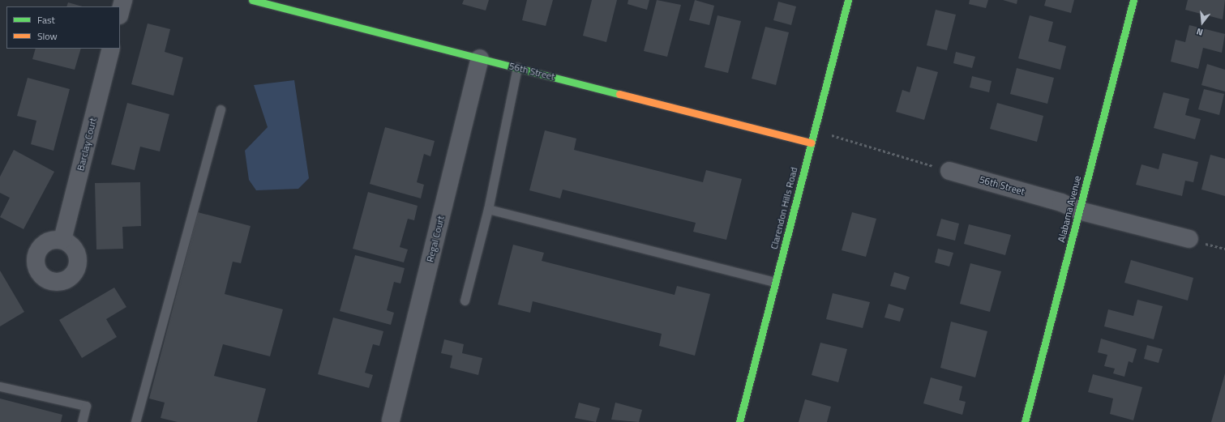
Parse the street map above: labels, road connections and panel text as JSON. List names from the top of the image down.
{
  "streets": {
    "street": [
      "56th Street",
      "Barclay Court",
      "Clarendon Hills Road",
      "Alabama Avenue",
      "Regal Court"
    ]
  },
  "crossings": [
    ["56th Street", "Clarendon Hills Road"],
    ["56th Street", "Alabama Avenue"],
    ["56th Street", "Regal Court"]
  ],
  "legend": ["Fast", "Slow"],
  "north": "bottom"
}
